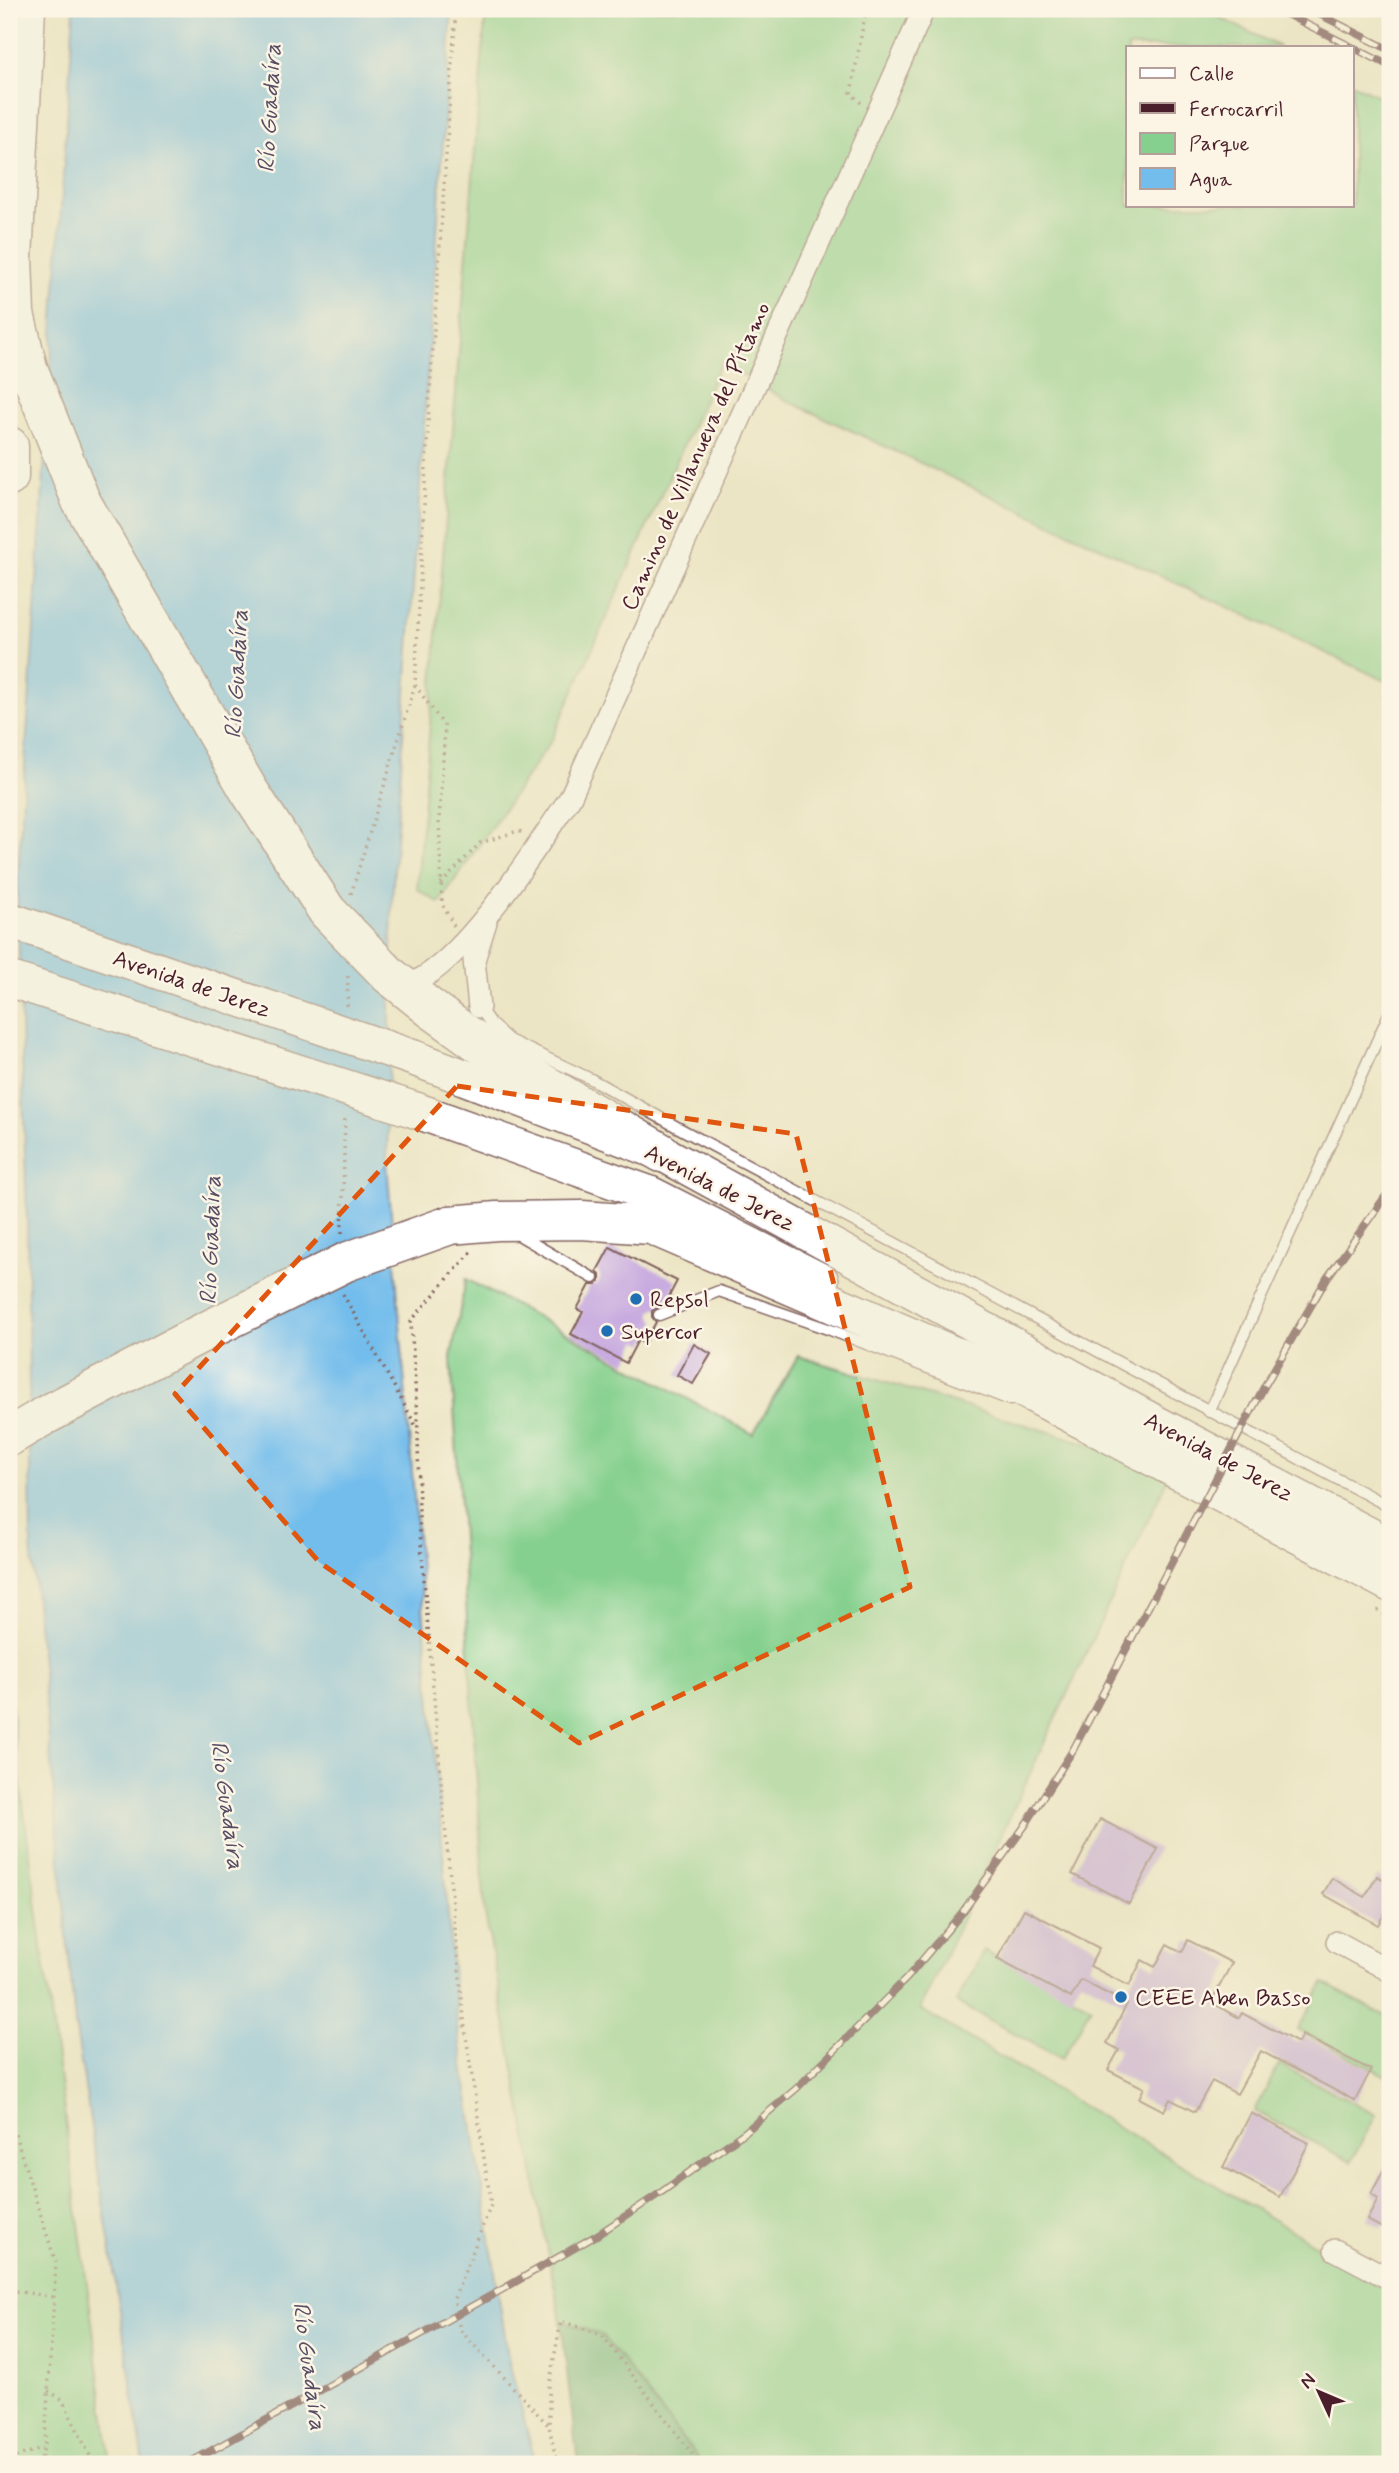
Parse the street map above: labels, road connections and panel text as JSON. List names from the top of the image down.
{
  "streets": {
    "main road": ["Avenida de Jerez"],
    "street": ["Camino de Villanueva del Pítamo"]
  },
  "water": ["Río Guadaíra"],
  "places": ["Repsol", "Supercor", "CEEE Aben Basso"],
  "legend": [
    "Calle",
    "Ferrocarril",
    "Parque",
    "Agua"
  ],
  "north": "top left"
}
